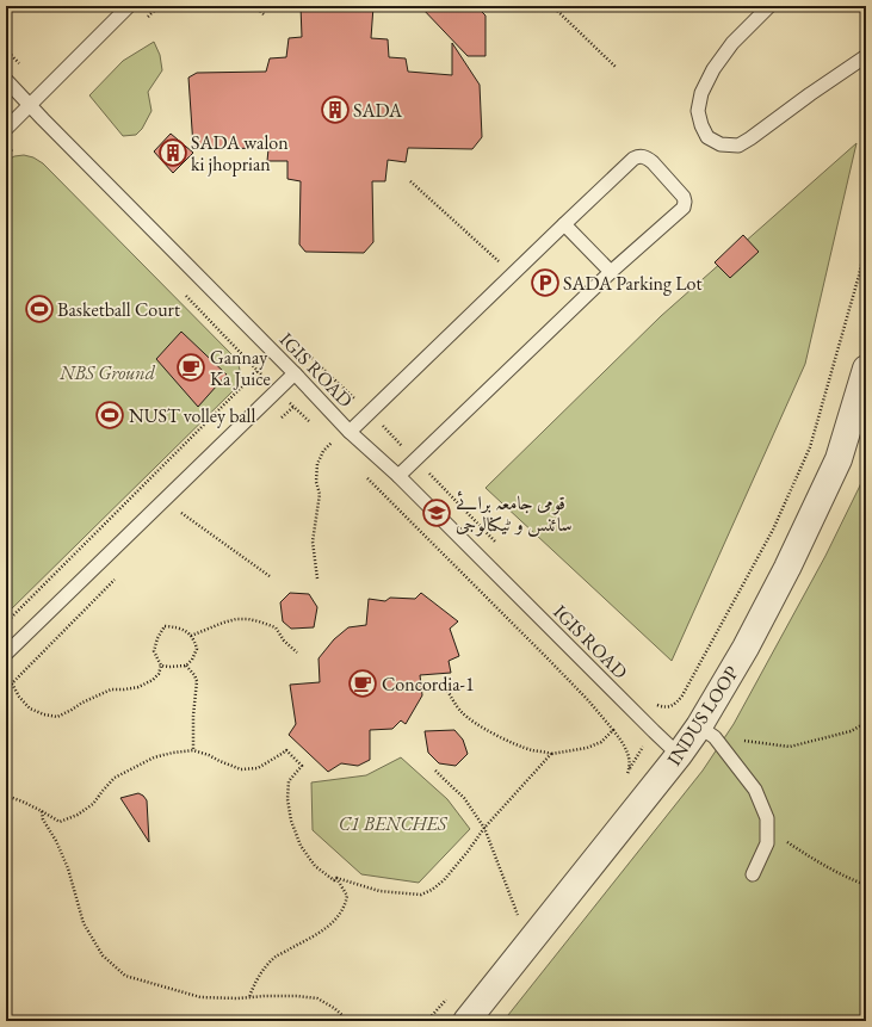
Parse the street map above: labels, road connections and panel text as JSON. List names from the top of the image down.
{
  "streets": {
    "street": ["INDUS LOOP"],
    "lane": ["IGIS ROAD"]
  },
  "crossings": [
    ["IGIS ROAD", "INDUS LOOP"]
  ],
  "parks": ["NBS Ground", "C1 BENCHES"],
  "places": {
    "building": ["SADA", "SADA walon ki jhoprian"],
    "parking": ["SADA Parking Lot"],
    "sports": ["Basketball Court", "NUST volley ball"],
    "cafe": ["Gannay Ka Juice", "Concordia-1"],
    "school or university": ["قومی جامعہ برائے سائنس و ٹیکنالوجی"]
  }
}
